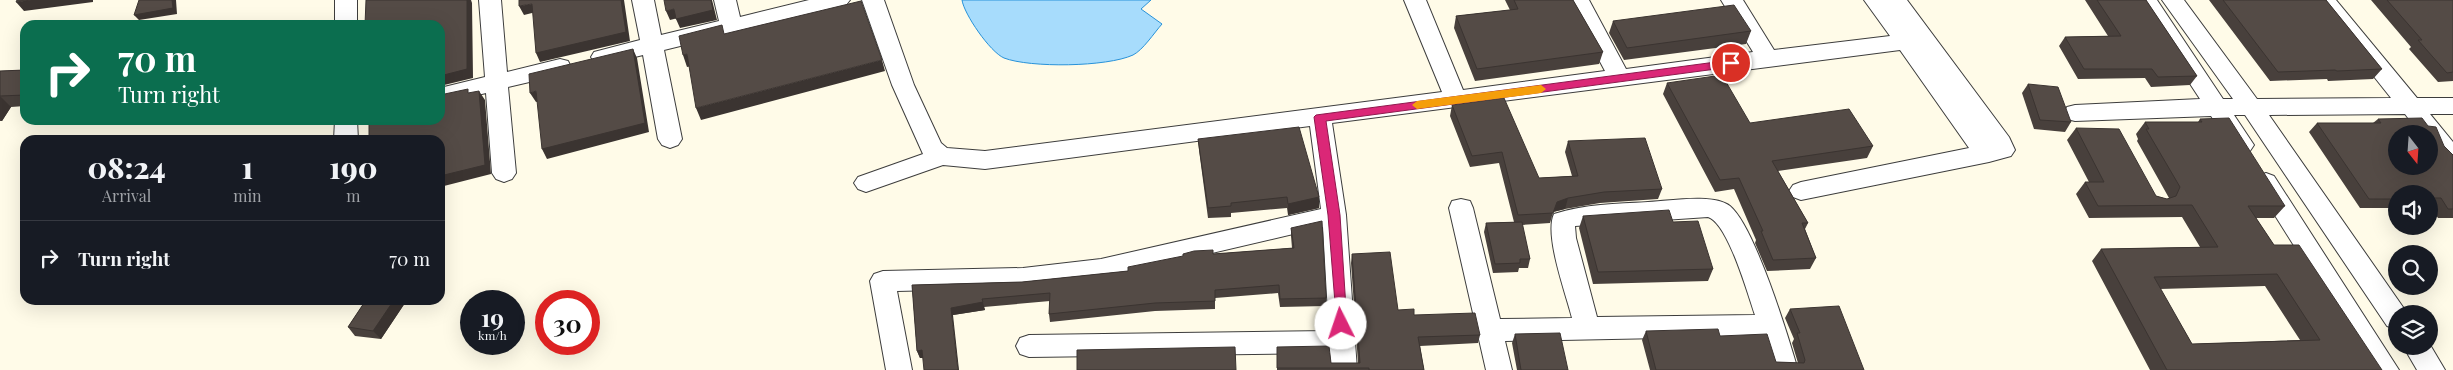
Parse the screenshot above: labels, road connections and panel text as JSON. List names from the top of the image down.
{
  "north": "bottom",
  "page": {
    "turn": ["70 m", "Turn right"],
    "eta": [
      "08:24",
      "Arrival",
      "1",
      "min",
      "190",
      "m"
    ],
    "list": [
      {
        "name": "Turn right",
        "value": "70 m"
      }
    ],
    "speed": "19 km/h",
    "limit": "30"
  }
}
